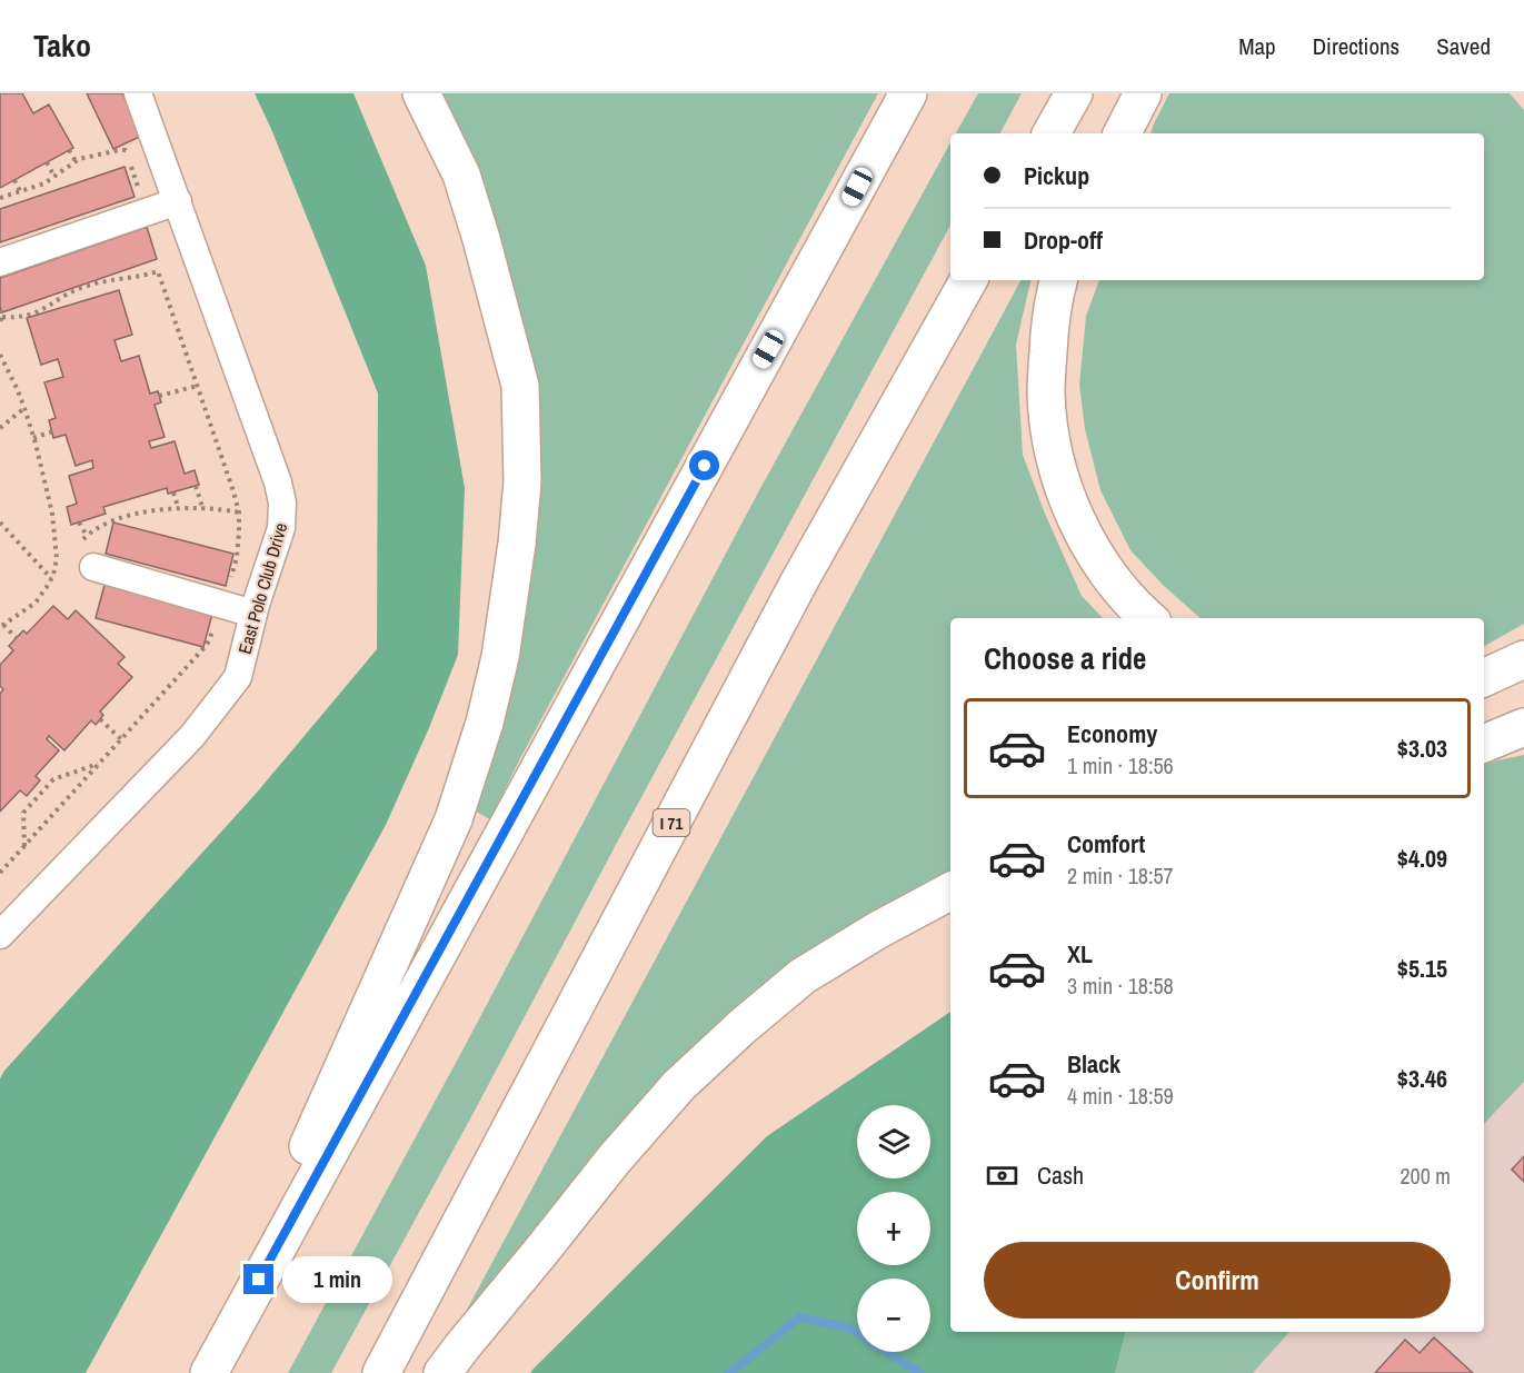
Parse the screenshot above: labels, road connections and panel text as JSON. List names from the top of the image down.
{
  "streets": {
    "highway": ["I 71"],
    "street": ["East Polo Club Drive"]
  },
  "page": {
    "header": "Tako",
    "nav": ["Map", "Directions", "Saved"],
    "banner": ["Pickup", "Drop-off"],
    "heading": "Choose a ride",
    "list": [
      {
        "name": "Economy",
        "note": "1 min · 18:56",
        "value": "$3.03"
      },
      {
        "name": "Comfort",
        "note": "2 min · 18:57",
        "value": "$4.09"
      },
      {
        "name": "XL",
        "note": "3 min · 18:58",
        "value": "$5.15"
      },
      {
        "name": "Black",
        "note": "4 min · 18:59",
        "value": "$3.46"
      }
    ],
    "map_buttons": ["+", "−"],
    "pay": ["Cash", "200 m"],
    "buttons": "Confirm",
    "bubble": "1 min"
  }
}
